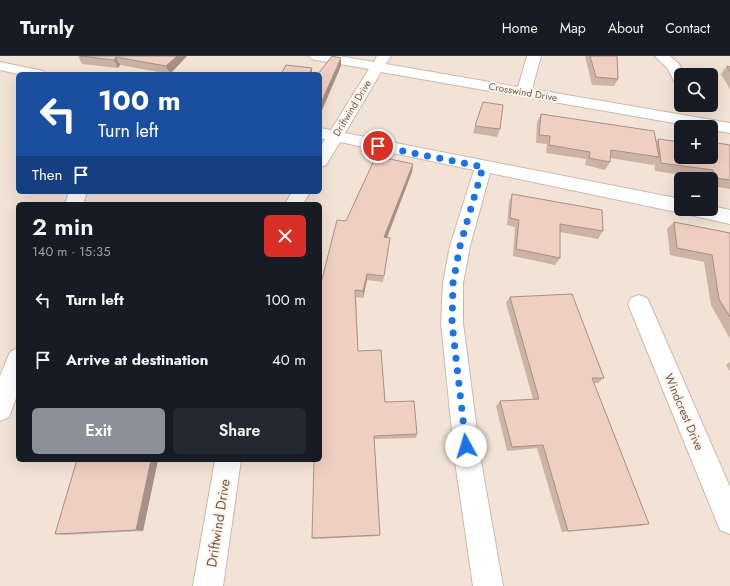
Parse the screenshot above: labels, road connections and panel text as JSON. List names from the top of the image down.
{
  "streets": {
    "street": ["Crosswind Drive", "Driftwind Drive", "Windcrest Drive"]
  },
  "crossings": [
    ["Crosswind Drive", "Driftwind Drive"]
  ],
  "page": {
    "header": "Turnly",
    "nav": [
      "Home",
      "Map",
      "About",
      "Contact"
    ],
    "map_buttons": ["+", "−"],
    "turn": ["100 m", "Turn left"],
    "then": "Then",
    "heading": ["2 min", "140 m · 15:35"],
    "list": [
      {
        "name": "Turn left",
        "value": "100 m"
      },
      {
        "name": "Arrive at destination",
        "value": "40 m"
      }
    ],
    "buttons": ["Exit", "Share"]
  }
}
